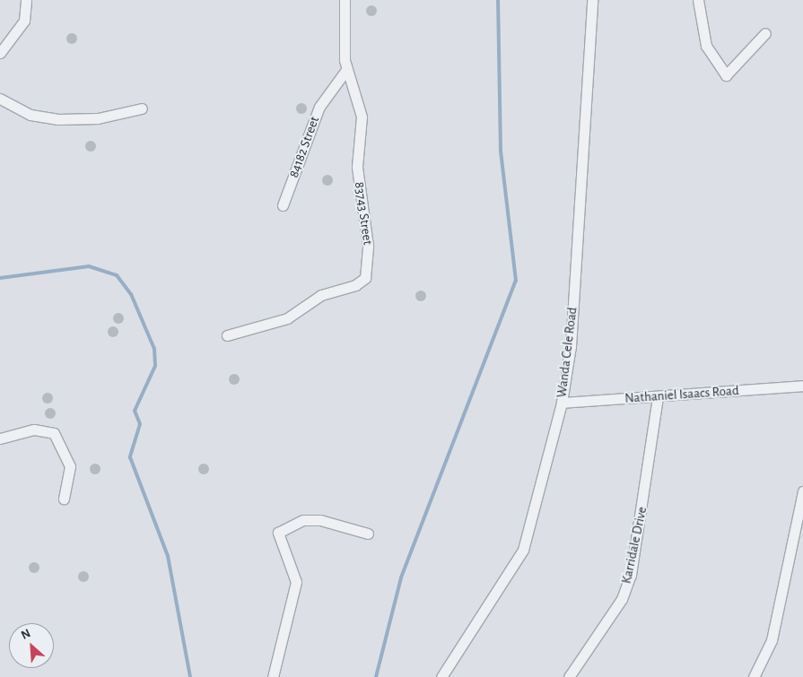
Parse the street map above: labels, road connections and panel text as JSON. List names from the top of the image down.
{
  "streets": {
    "street": [
      "84182 Street",
      "83743 Street",
      "Wanda Cele Road",
      "Nathaniel Isaacs Road",
      "Karridale Drive"
    ]
  },
  "crossings": [
    ["84182 Street", "83743 Street"],
    ["Wanda Cele Road", "Nathaniel Isaacs Road"],
    ["Nathaniel Isaacs Road", "Karridale Drive"]
  ],
  "north": "top left"
}
